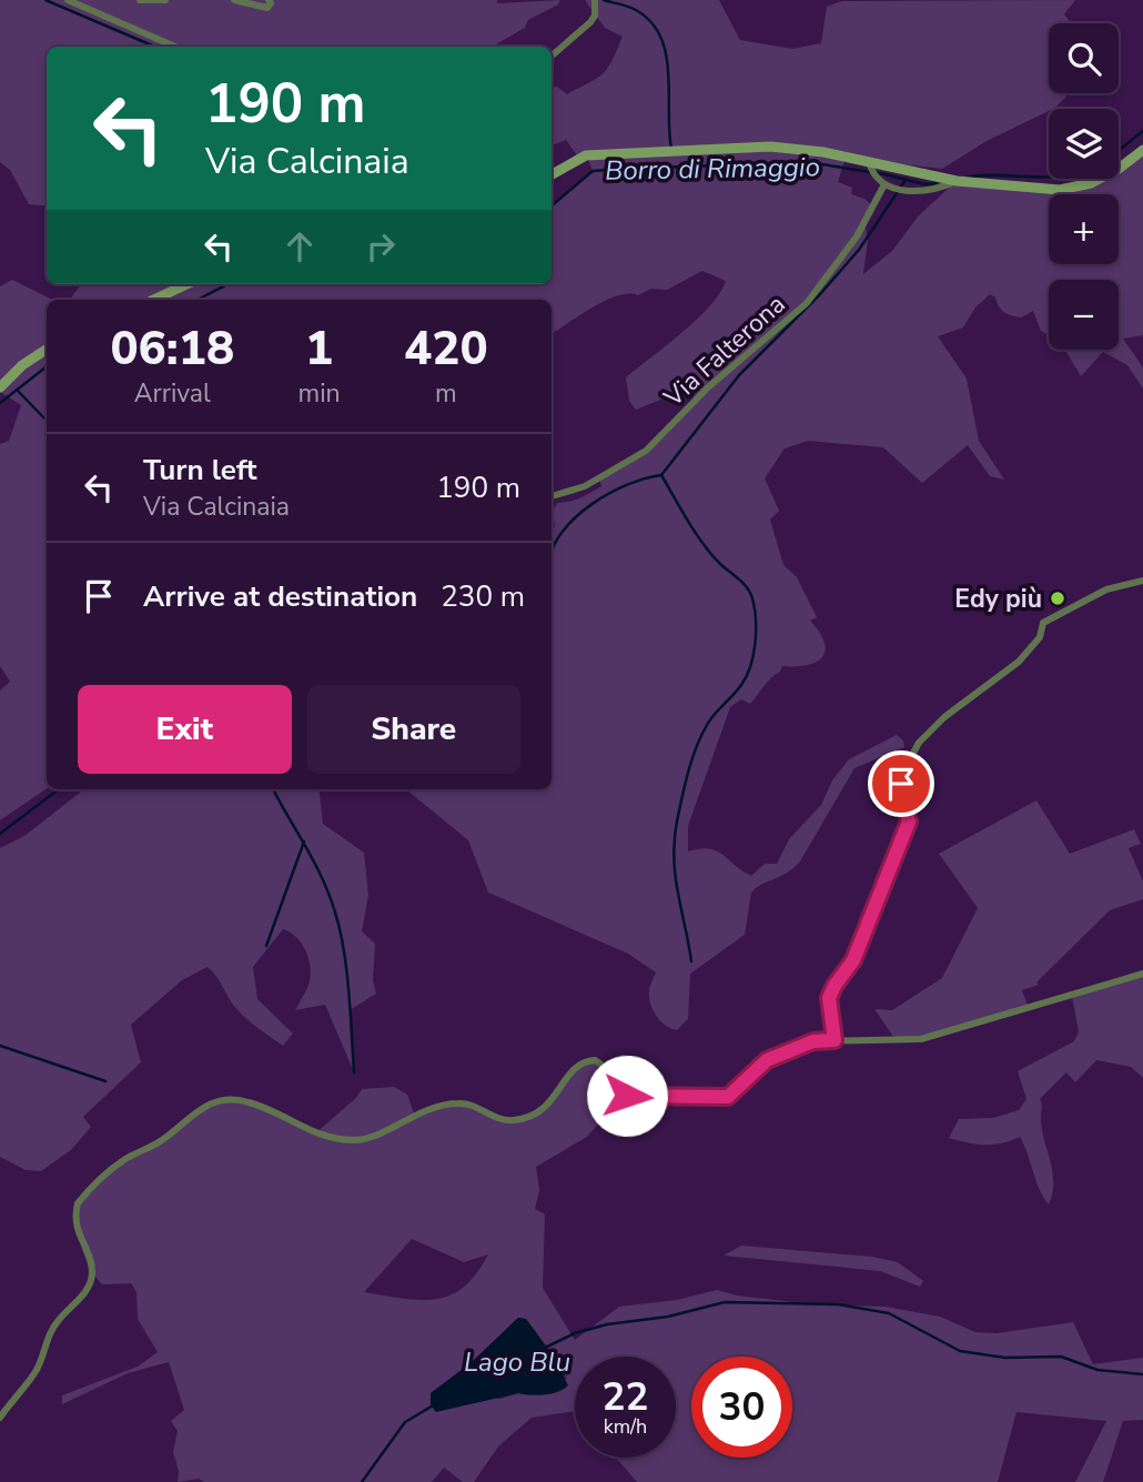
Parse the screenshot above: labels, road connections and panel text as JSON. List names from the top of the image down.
{
  "streets": {
    "street": ["Via Falterona"]
  },
  "water": ["Borro di Rimaggio", "Lago Blu"],
  "places": ["Edy più"],
  "page": {
    "map_buttons": ["+", "−"],
    "turn": ["190 m", "Via Calcinaia"],
    "eta": [
      "06:18",
      "Arrival",
      "1",
      "min",
      "420",
      "m"
    ],
    "list": [
      {
        "name": "Turn left",
        "note": "Via Calcinaia",
        "value": "190 m"
      },
      {
        "name": "Arrive at destination",
        "value": "230 m"
      }
    ],
    "buttons": ["Exit", "Share"],
    "speed": "22 km/h",
    "limit": "30"
  }
}
